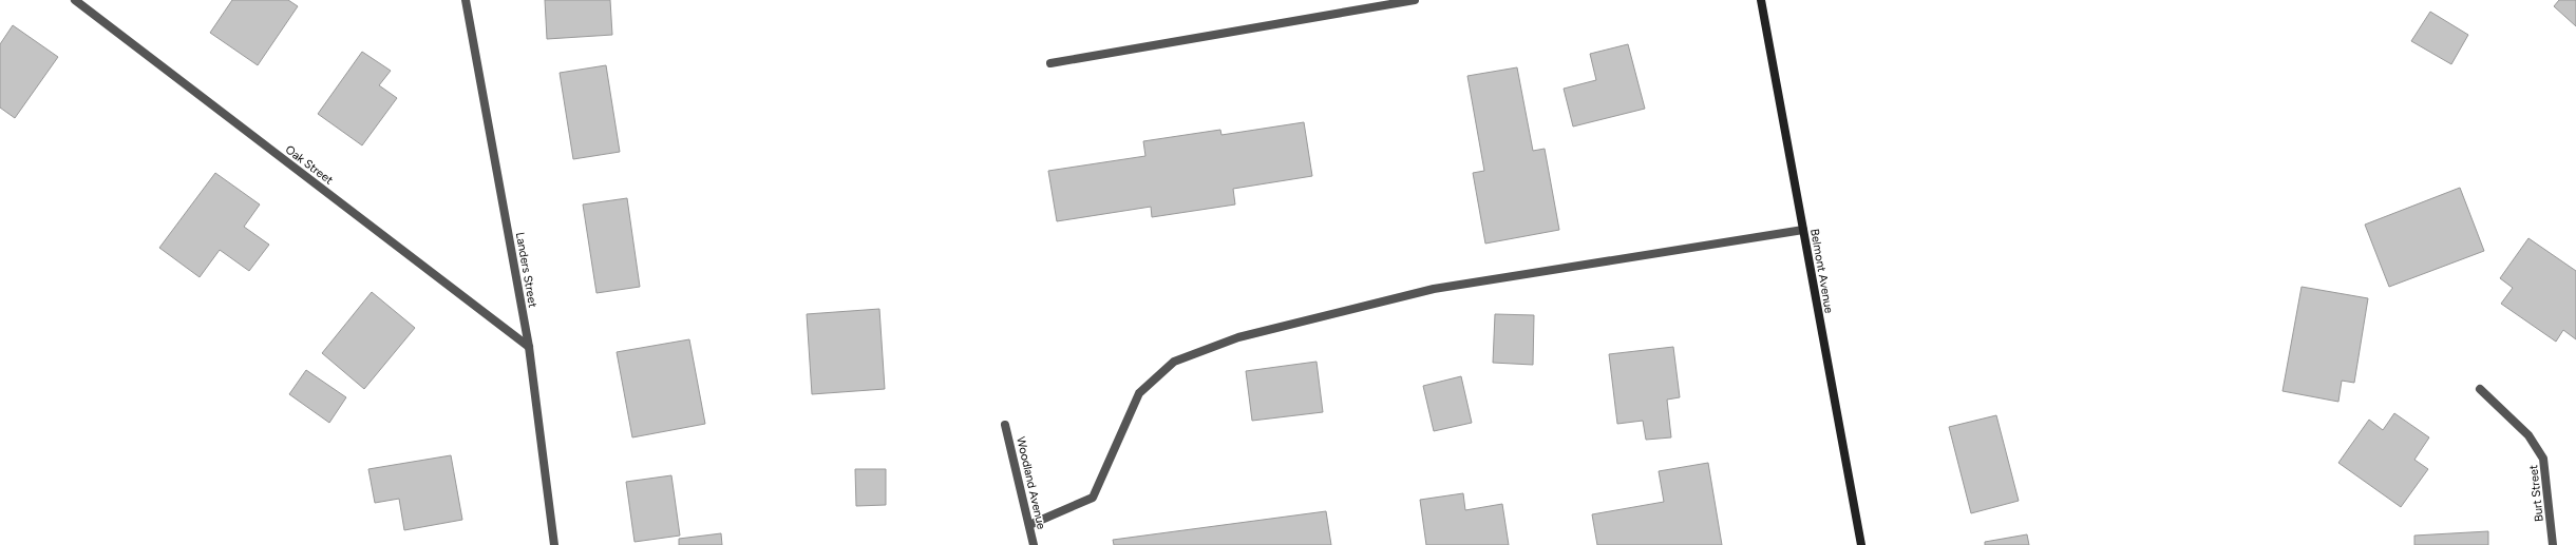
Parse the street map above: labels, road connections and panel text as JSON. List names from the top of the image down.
{
  "streets": {
    "main road": ["Belmont Avenue"],
    "street": [
      "Oak Street",
      "Landers Street",
      "Woodland Avenue",
      "Burt Street"
    ]
  },
  "crossings": [
    ["Oak Street", "Landers Street"]
  ]
}
